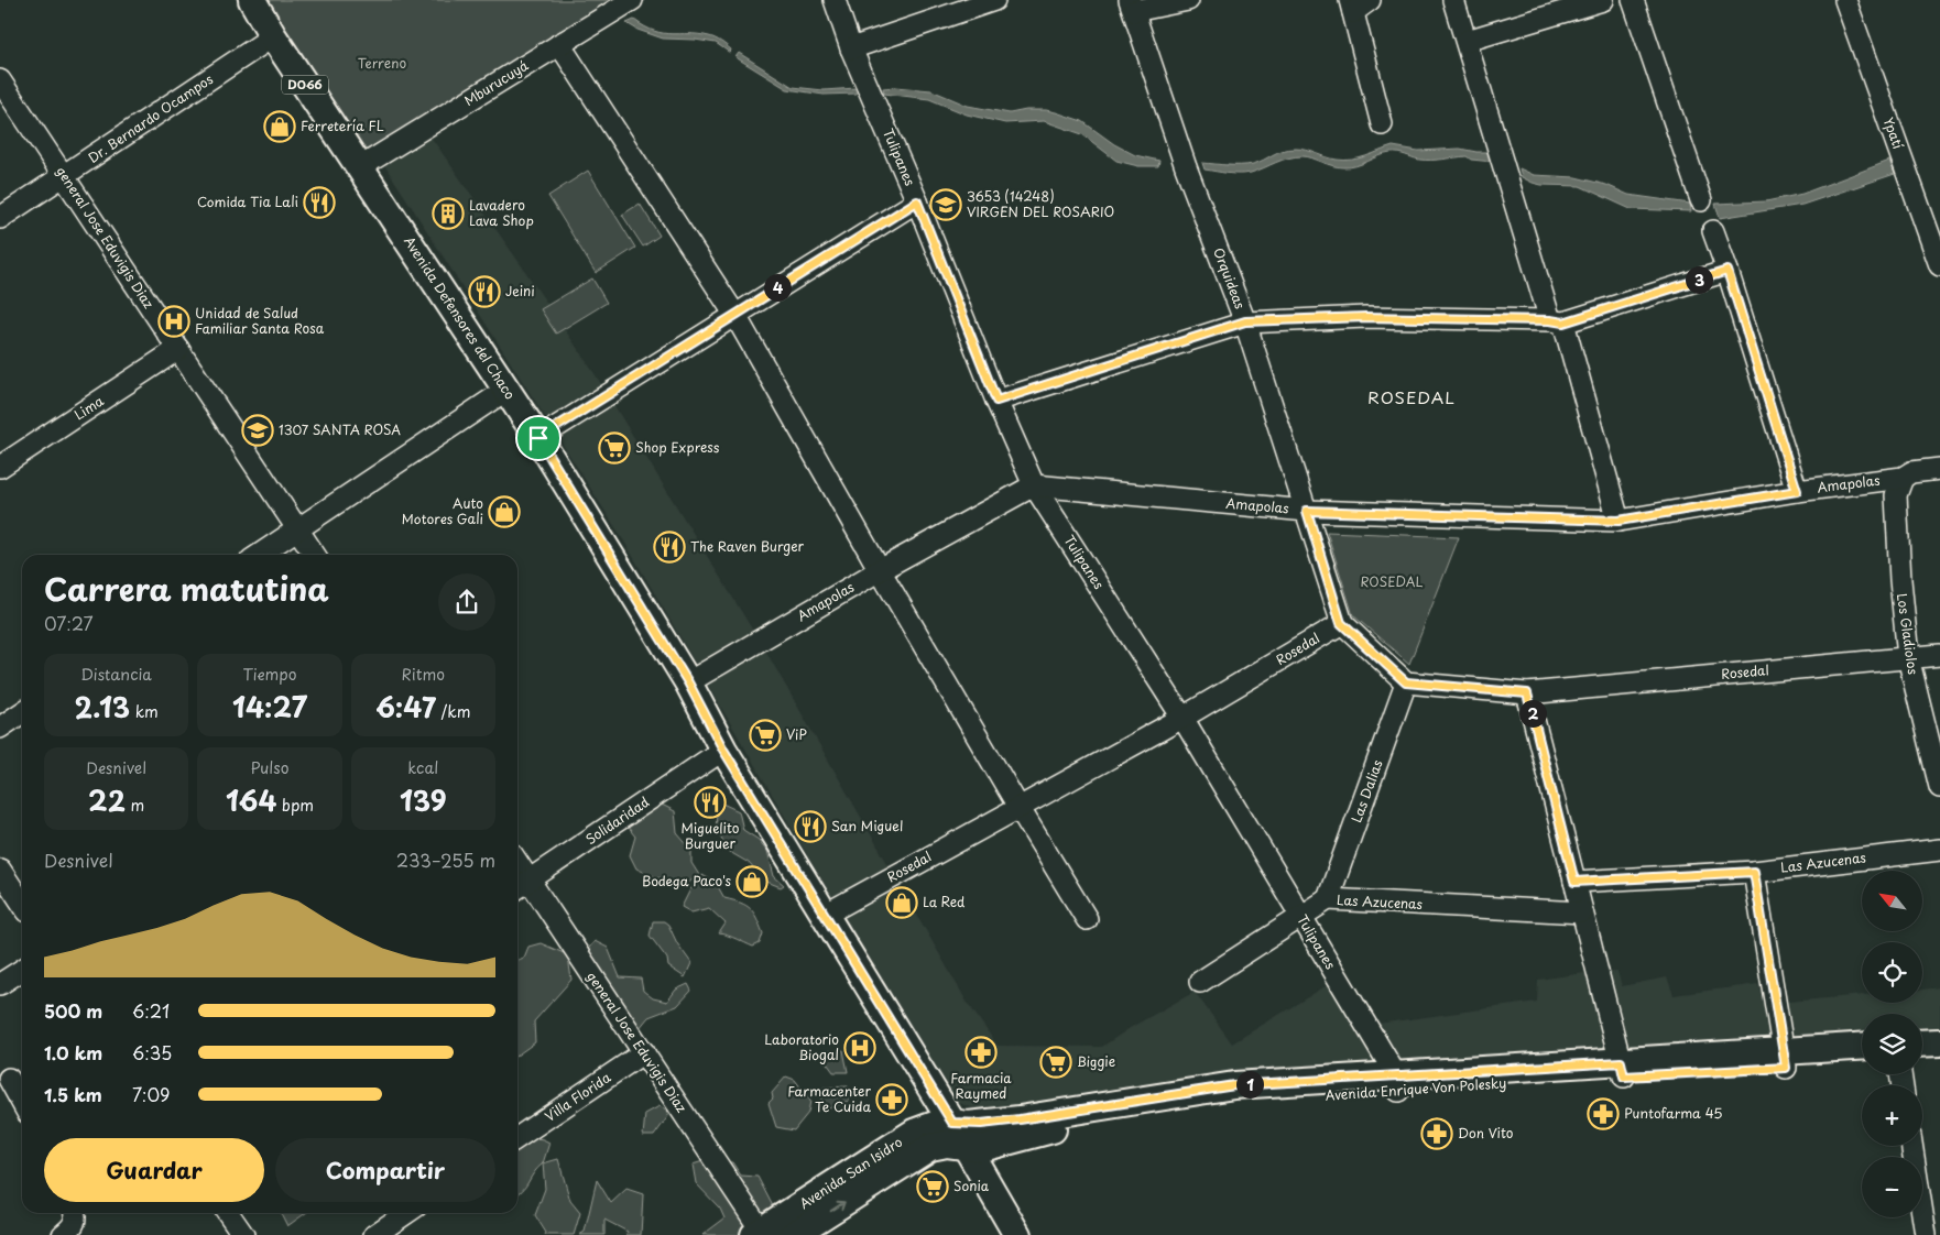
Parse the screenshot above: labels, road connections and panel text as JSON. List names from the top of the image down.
{
  "streets": {
    "main road": [
      "D066",
      "Avenida Defensores del Chaco",
      "Avenida Enrique Von Polesky",
      "Avenida San Isidro"
    ],
    "street": [
      "Mburucuyá",
      "Dr. Bernardo Ocampos",
      "Ypatí",
      "Tulipanes",
      "general Jose Eduvigis Diaz",
      "Orquideas",
      "Lima",
      "Amapolas",
      "Los Gladiolos",
      "Rosedal",
      "Las Dalias",
      "Solidaridad",
      "Las Azucenas",
      "Villa Florida"
    ]
  },
  "crossings": [
    ["Mburucuyá", "Avenida Defensores del Chaco"],
    ["Dr. Bernardo Ocampos", "general Jose Eduvigis Diaz"],
    ["Dr. Bernardo Ocampos", "Avenida Defensores del Chaco"],
    ["Tulipanes", "Amapolas"],
    ["Tulipanes", "Rosedal"],
    ["Tulipanes", "Las Azucenas"],
    ["Tulipanes", "Avenida Enrique Von Polesky"],
    ["general Jose Eduvigis Diaz", "Lima"],
    ["general Jose Eduvigis Diaz", "Solidaridad"],
    ["general Jose Eduvigis Diaz", "Villa Florida"],
    ["general Jose Eduvigis Diaz", "Avenida San Isidro"],
    ["Orquideas", "Amapolas"],
    ["Orquideas", "Rosedal"],
    ["Avenida Defensores del Chaco", "Amapolas"],
    ["Avenida Defensores del Chaco", "Rosedal"],
    ["Avenida Defensores del Chaco", "Solidaridad"],
    ["Avenida Defensores del Chaco", "Avenida Enrique Von Polesky"],
    ["Avenida Defensores del Chaco", "Avenida San Isidro"],
    ["Amapolas", "Los Gladiolos"],
    ["Los Gladiolos", "Rosedal"],
    ["Rosedal", "Las Dalias"],
    ["Las Dalias", "Las Azucenas"],
    ["Avenida Enrique Von Polesky", "Avenida San Isidro"]
  ],
  "districts": ["ROSEDAL"],
  "parks": ["Terreno", "ROSEDAL"],
  "places": {
    "shop": [
      "Ferretería FL",
      "Auto Motores Gali",
      "Bodega Paco's",
      "La Red"
    ],
    "restaurant": [
      "Comida Tia Lali",
      "Jeini",
      "The Raven Burger",
      "Miguelito Burguer",
      "San Miguel"
    ],
    "school or university": ["3653 (14248) VIRGEN DEL ROSARIO", "1307 SANTA ROSA"],
    "building": ["Lavadero Lava Shop"],
    "hospital": ["Unidad de Salud Familiar Santa Rosa", "Laboratorio Biogal"],
    "supermarket": [
      "Shop Express",
      "ViP",
      "Biggie",
      "Sonia"
    ],
    "pharmacy": [
      "Farmacia Raymed",
      "Farmacenter Te Cuida",
      "Puntofarma 45",
      "Don Vito"
    ]
  },
  "north": "top left",
  "page": {
    "pins": [
      "3",
      "4",
      "2",
      "1"
    ],
    "heading": ["Carrera matutina", "07:27"],
    "stats": [
      ["Distancia", "2.13 km"],
      ["Tiempo", "14:27"],
      ["Ritmo", "6:47 /km"],
      ["Desnivel", "22 m"],
      ["Pulso", "164 bpm"],
      ["kcal", "139"]
    ],
    "chart": ["Desnivel", "233–255 m"],
    "map_buttons": ["+", "−"],
    "list": [
      {
        "name": "500 m",
        "note": "6:21"
      },
      {
        "name": "1.0 km",
        "note": "6:35"
      },
      {
        "name": "1.5 km",
        "note": "7:09"
      }
    ],
    "buttons": ["Guardar", "Compartir"]
  }
}
